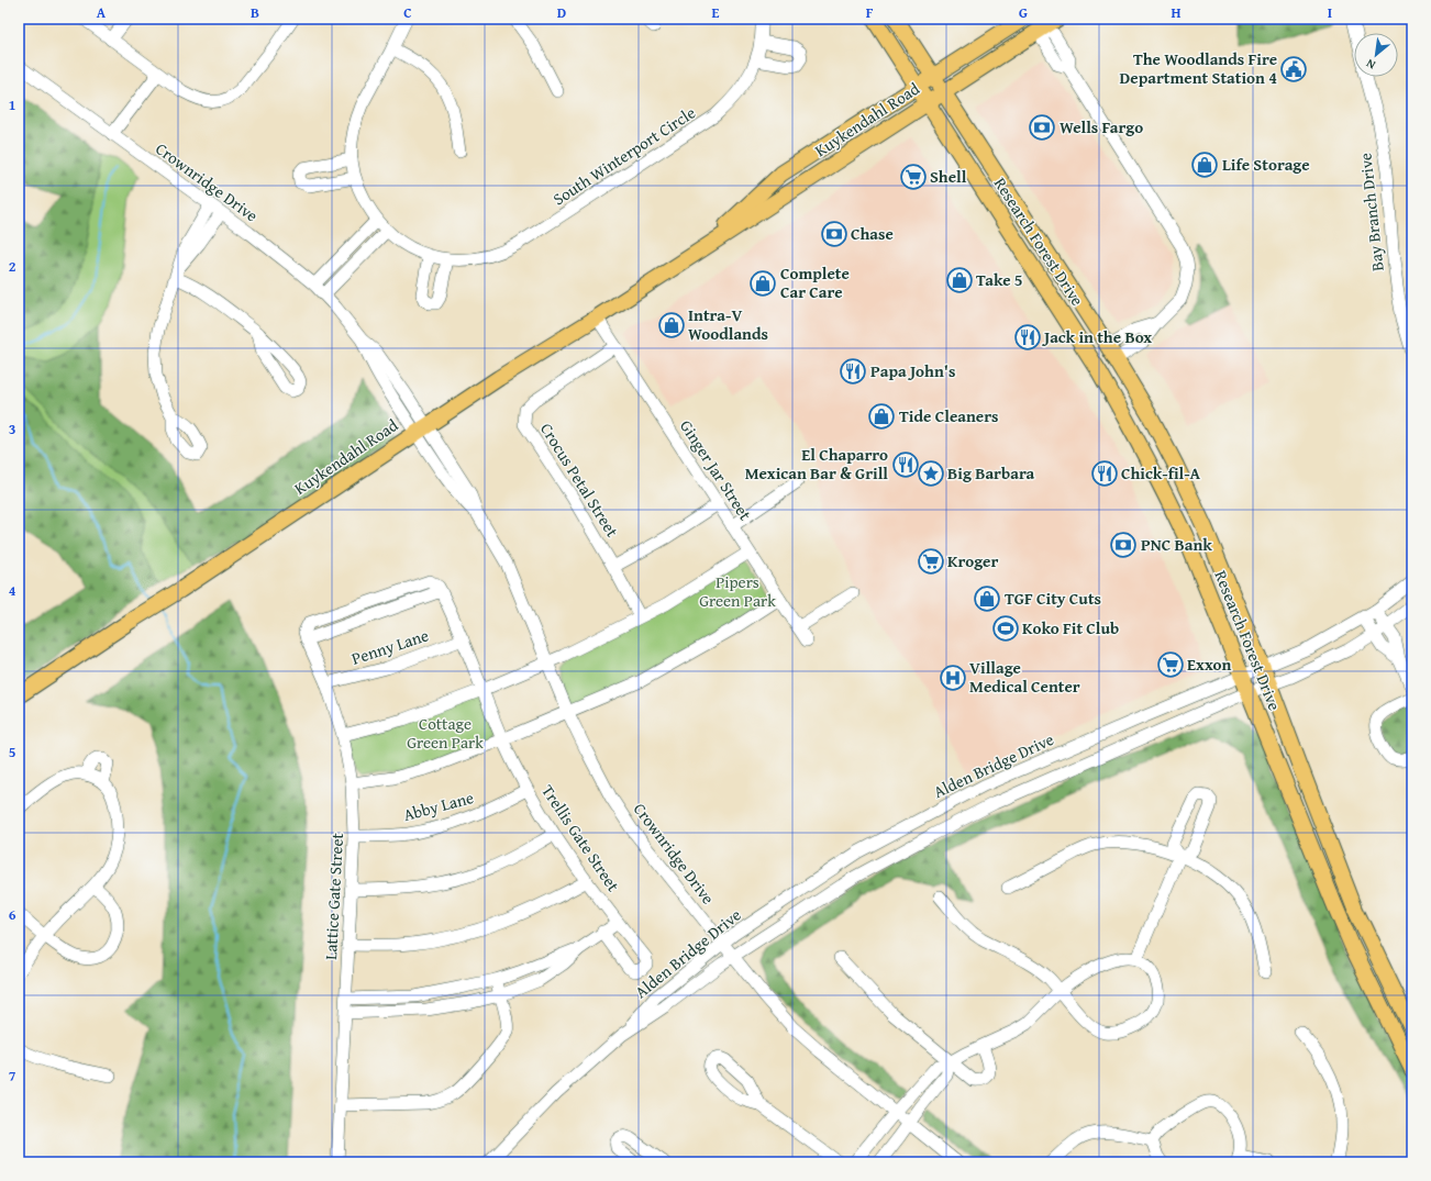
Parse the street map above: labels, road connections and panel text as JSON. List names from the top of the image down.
{
  "streets": {
    "main road": ["Kuykendahl Road", "Research Forest Drive"],
    "street": [
      "South Winterport Circle",
      "Crownridge Drive",
      "Bay Branch Drive",
      "Ginger Jar Street",
      "Crocus Petal Street",
      "Penny Lane",
      "Alden Bridge Drive",
      "Abby Lane",
      "Trellis Gate Street",
      "Lattice Gate Street"
    ]
  },
  "crossings": [
    ["Kuykendahl Road", "Crownridge Drive"],
    ["Kuykendahl Road", "Research Forest Drive"],
    ["Kuykendahl Road", "Ginger Jar Street"],
    ["Crownridge Drive", "Alden Bridge Drive"],
    ["Research Forest Drive", "Alden Bridge Drive"],
    ["Ginger Jar Street", "Crocus Petal Street"],
    ["Penny Lane", "Trellis Gate Street"],
    ["Penny Lane", "Lattice Gate Street"],
    ["Abby Lane", "Trellis Gate Street"],
    ["Abby Lane", "Lattice Gate Street"],
    ["Trellis Gate Street", "Lattice Gate Street"]
  ],
  "parks": ["Pipers Green Park", "Cottage Green Park"],
  "places": {
    "public building": ["The Woodlands Fire Department Station 4"],
    "bank": ["Wells Fargo", "Chase", "PNC Bank"],
    "shop": [
      "Life Storage",
      "Take 5",
      "Complete Car Care",
      "Intra-V Woodlands",
      "Tide Cleaners",
      "TGF City Cuts"
    ],
    "supermarket": ["Shell", "Kroger", "Exxon"],
    "restaurant": [
      "Jack in the Box",
      "Papa John's",
      "El Chaparro Mexican Bar & Grill",
      "Chick-fil-A"
    ],
    "place": ["Big Barbara"],
    "sports": ["Koko Fit Club"],
    "hospital": ["Village Medical Center"]
  },
  "north": "bottom left",
  "grid": {
    "columns": [
      "A",
      "B",
      "C",
      "D",
      "E",
      "F",
      "G",
      "H",
      "I"
    ],
    "rows": [
      "1",
      "2",
      "3",
      "4",
      "5",
      "6",
      "7"
    ]
  }
}
